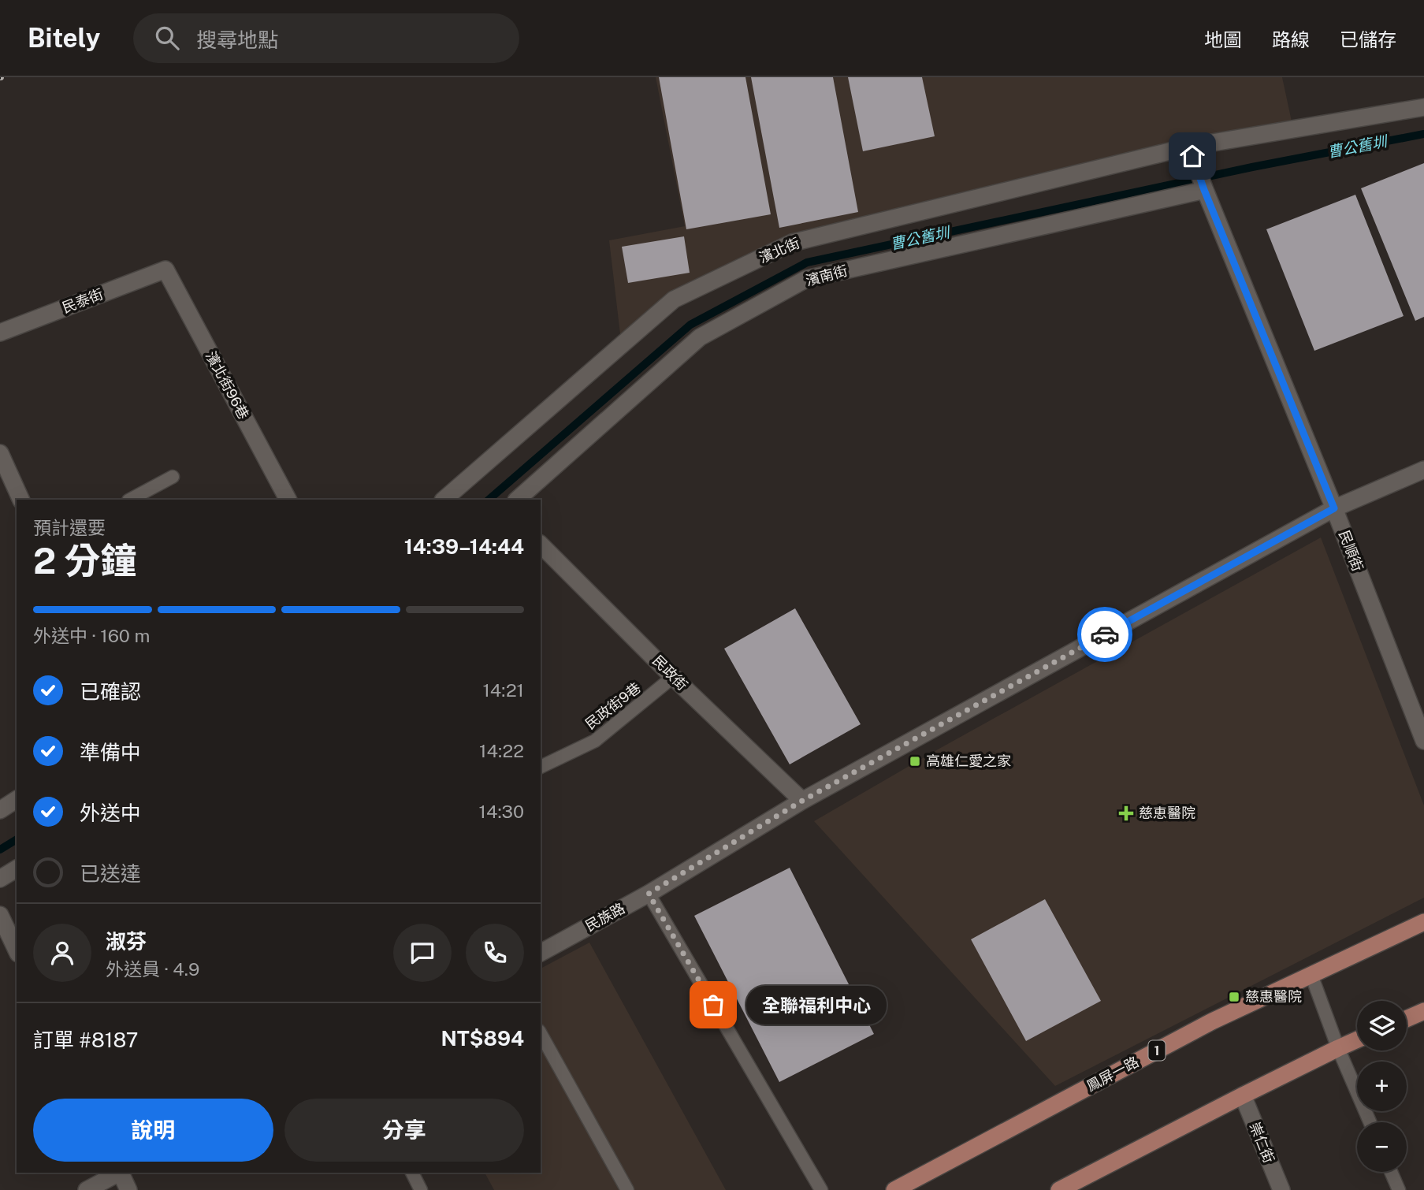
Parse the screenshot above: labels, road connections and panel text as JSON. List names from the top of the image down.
{
  "streets": {
    "main road": ["1", "鳳屏一路"],
    "street": [
      "濱北街",
      "濱南街",
      "民泰街",
      "濱北街96巷",
      "民順街",
      "民政街",
      "民族路",
      "崇仁街"
    ],
    "lane": ["民政街9巷"]
  },
  "crossings": [
    ["濱北街", "民順街"],
    ["濱南街", "民順街"],
    ["民泰街", "濱北街96巷"],
    ["民順街", "民族路"],
    ["民政街", "民政街9巷"],
    ["民政街", "民族路"]
  ],
  "water": ["曹公舊圳"],
  "places": {
    "transit": ["高雄仁愛之家", "慈惠醫院"],
    "health": ["慈恵醫院"],
    "other": ["全聯福利中心"]
  },
  "page": {
    "header": "Bitely",
    "search": "搜尋地點",
    "nav": ["地圖", "路線", "已儲存"],
    "heading": ["2 分鐘", "預計還要", "14:39–14:44"],
    "panel": [
      "淑芬",
      "外送員 · 4.9",
      "訂單 #8187",
      "NT$894"
    ],
    "bar": "外送中 · 160 m",
    "list": [
      ["已確認", "14:21"],
      ["準備中", "14:22"],
      ["外送中", "14:30"],
      "已送達"
    ],
    "bubble": "全聯福利中心",
    "map_buttons": ["+", "−"],
    "buttons": ["說明", "分享"]
  }
}
